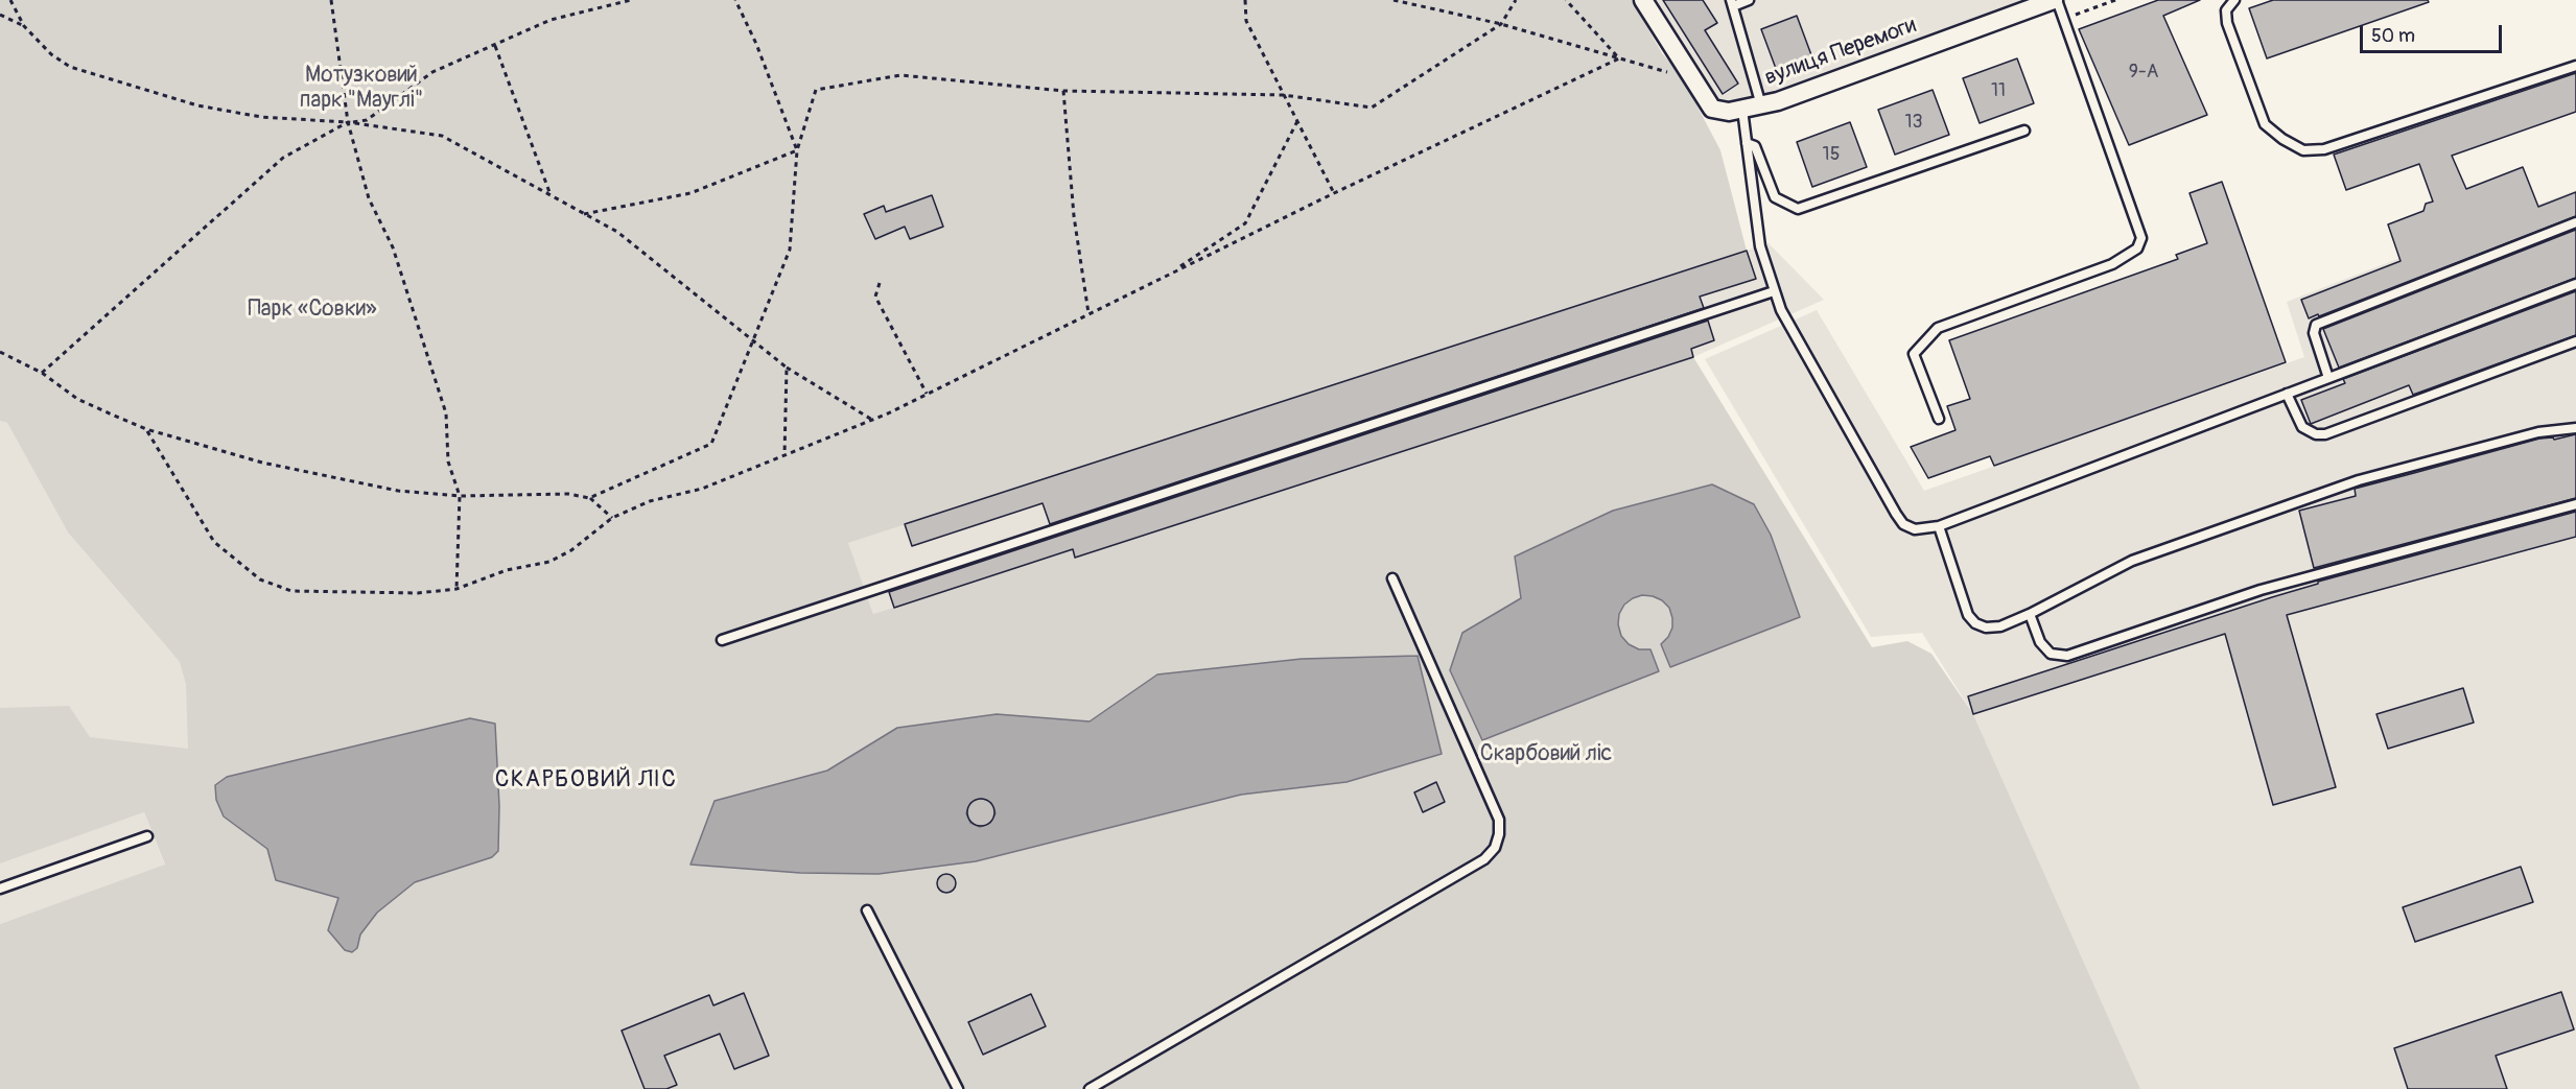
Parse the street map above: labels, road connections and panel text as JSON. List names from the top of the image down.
{
  "streets": {
    "street": ["вулиця Перемоги"]
  },
  "districts": ["СКАРБОВИЙ ЛІС"],
  "parks": ["Мотузковий парк \"Мауглі\"", "Парк «Совки»", "Скарбовий ліс"],
  "house_numbers": [
    "9-А",
    "11",
    "13",
    "15"
  ],
  "scale_bar": "50 m"
}
